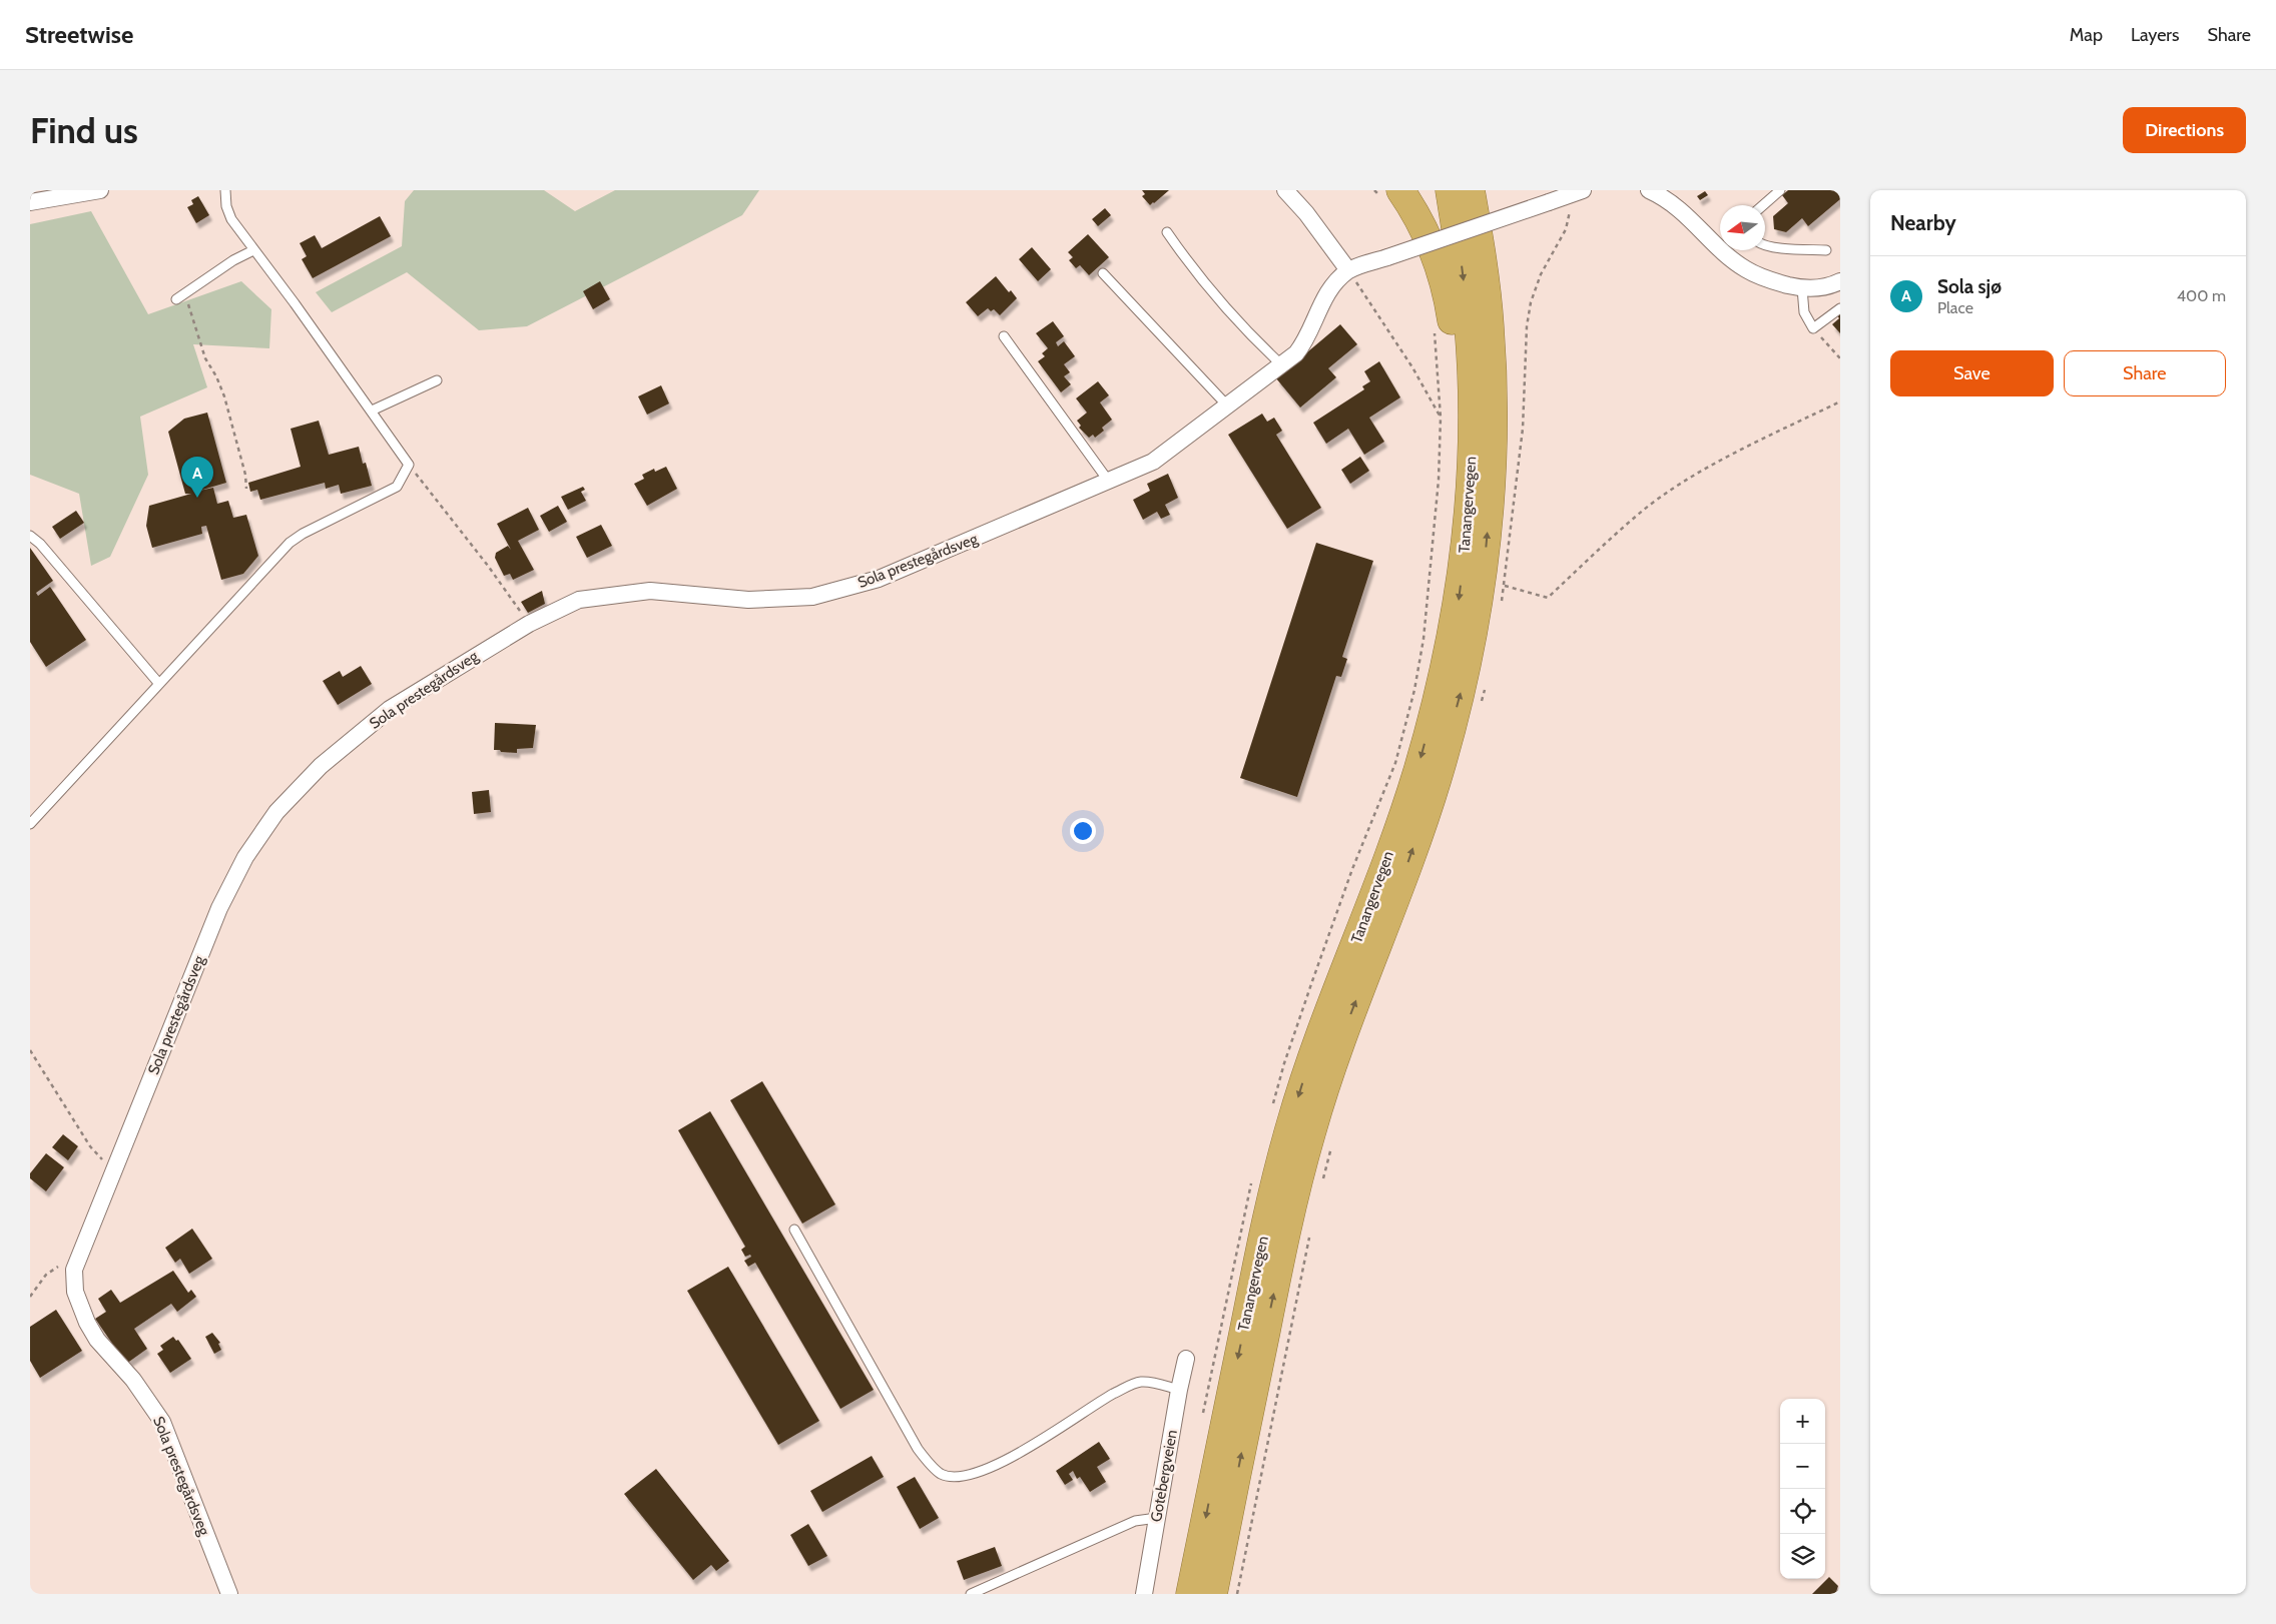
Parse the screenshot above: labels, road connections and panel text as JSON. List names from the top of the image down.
{
  "streets": {
    "highway": ["Tanangervegen"],
    "street": ["Sola prestegårdsveg", "Gotebergveien"]
  },
  "north": "left",
  "page": {
    "header": "Streetwise",
    "nav": ["Map", "Layers", "Share"],
    "buttons": [
      "Directions",
      ["Save", "Share"]
    ],
    "title": "Find us",
    "heading": "Nearby",
    "list": [
      {
        "mark": "A",
        "name": "Sola sjø",
        "note": "Place",
        "value": "400 m"
      }
    ],
    "pins": "A",
    "map_buttons": ["+", "−"]
  }
}
